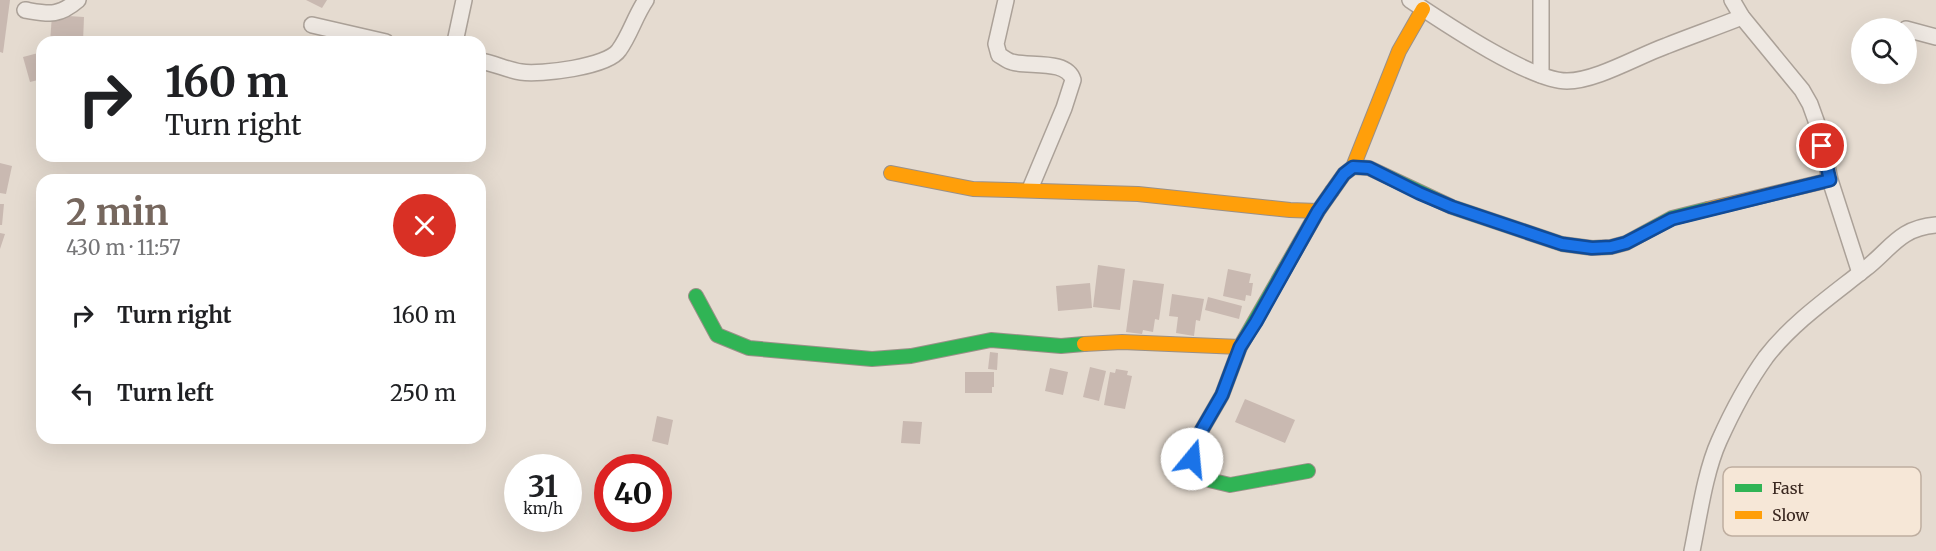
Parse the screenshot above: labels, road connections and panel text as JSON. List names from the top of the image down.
{
  "legend": ["Fast", "Slow"],
  "page": {
    "turn": ["160 m", "Turn right"],
    "heading": ["2 min", "430 m · 11:57"],
    "list": [
      {
        "name": "Turn right",
        "value": "160 m"
      },
      {
        "name": "Turn left",
        "value": "250 m"
      }
    ],
    "speed": "31 km/h",
    "limit": "40"
  }
}
